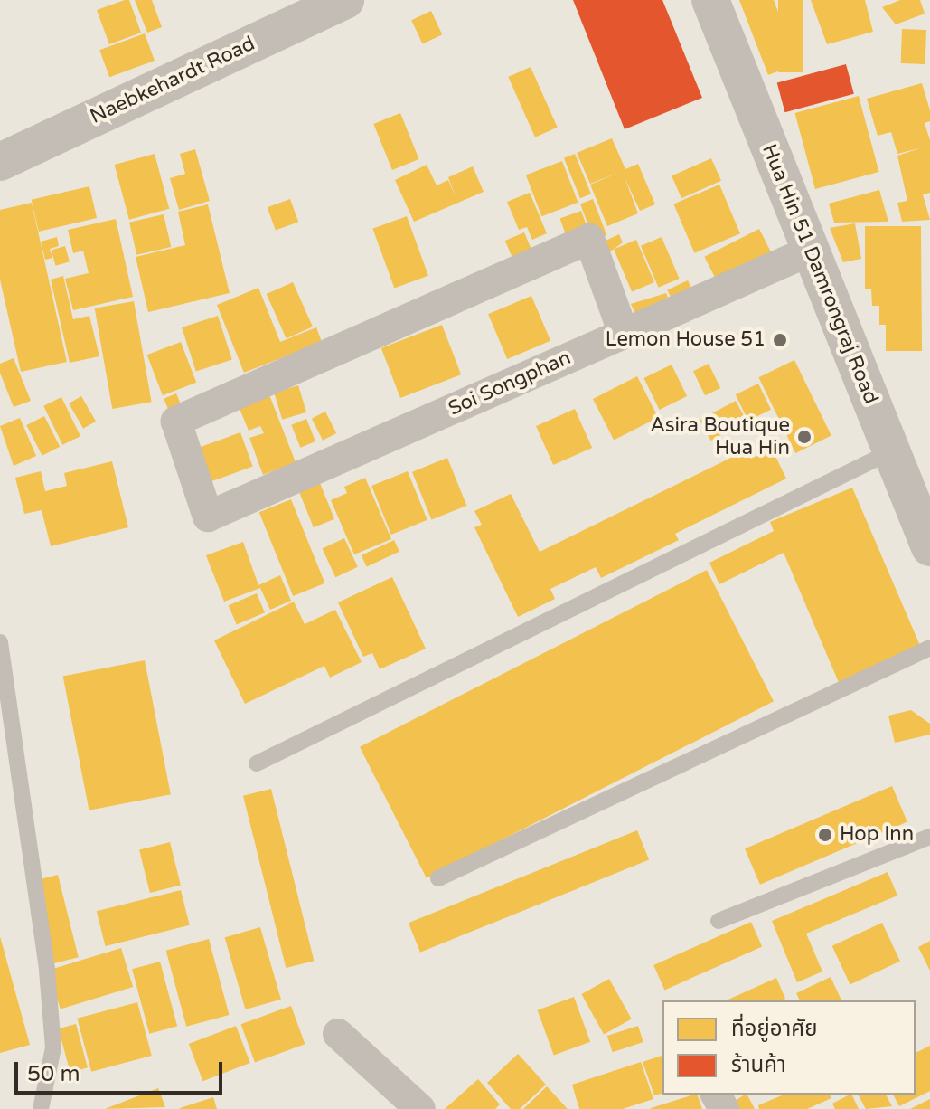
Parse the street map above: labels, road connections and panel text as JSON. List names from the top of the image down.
{
  "streets": {
    "street": ["Naebkehardt Road", "Hua Hin 51 Damrongraj Road", "Soi Songphan"]
  },
  "crossings": [
    ["Hua Hin 51 Damrongraj Road", "Soi Songphan"]
  ],
  "places": ["Lemon House 51", "Asira Boutique Hua Hin", "Hop Inn"],
  "legend": ["ที่อยู่อาศัย", "ร้านค้า"],
  "scale_bar": "50 m"
}
